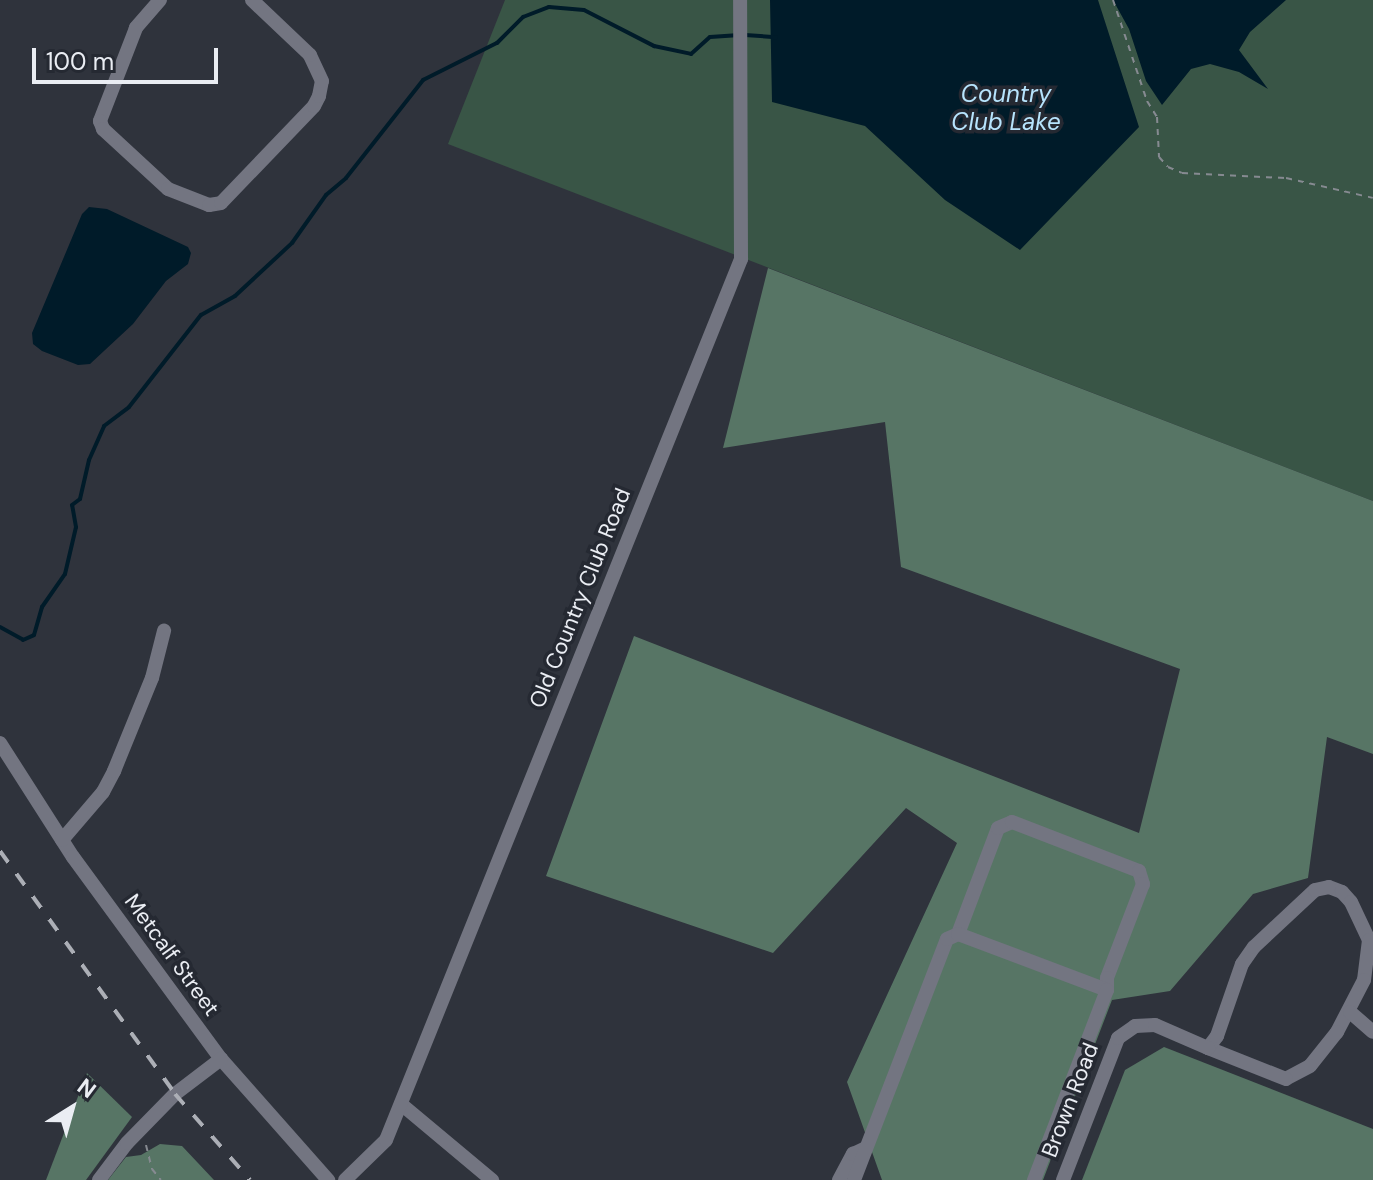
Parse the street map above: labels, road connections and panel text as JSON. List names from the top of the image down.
{
  "streets": {
    "street": ["Old Country Club Road", "Metcalf Street", "Brown Road"]
  },
  "water": ["Country Club Lake"],
  "scale_bar": "100 m",
  "north": "top right"
}
